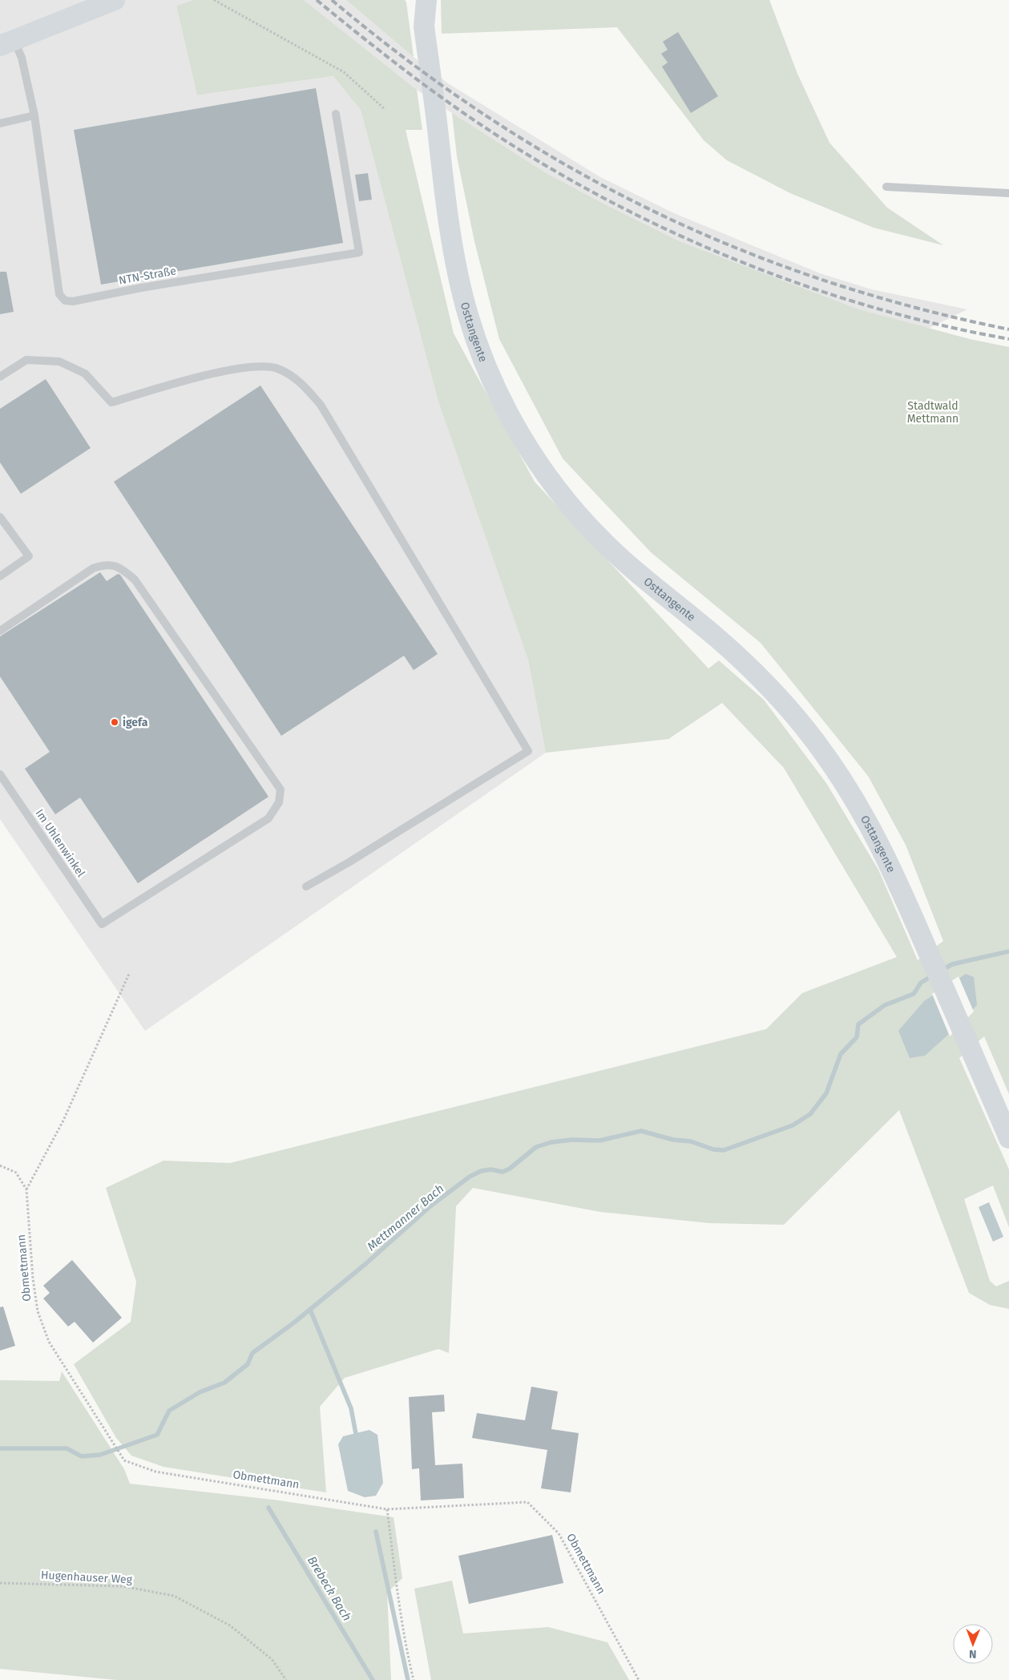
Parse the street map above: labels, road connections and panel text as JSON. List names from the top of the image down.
{
  "streets": {
    "main road": ["Osttangente"],
    "lane": ["NTN-Straße", "Im Uhlenwinkel"],
    "path": ["Obmettmann", "Hugenhauser Weg"]
  },
  "water": ["Mettmanner Bach", "Brebeck Bach"],
  "parks": ["Stadtwald Mettmann"],
  "places": ["igefa"],
  "north": "bottom"
}
